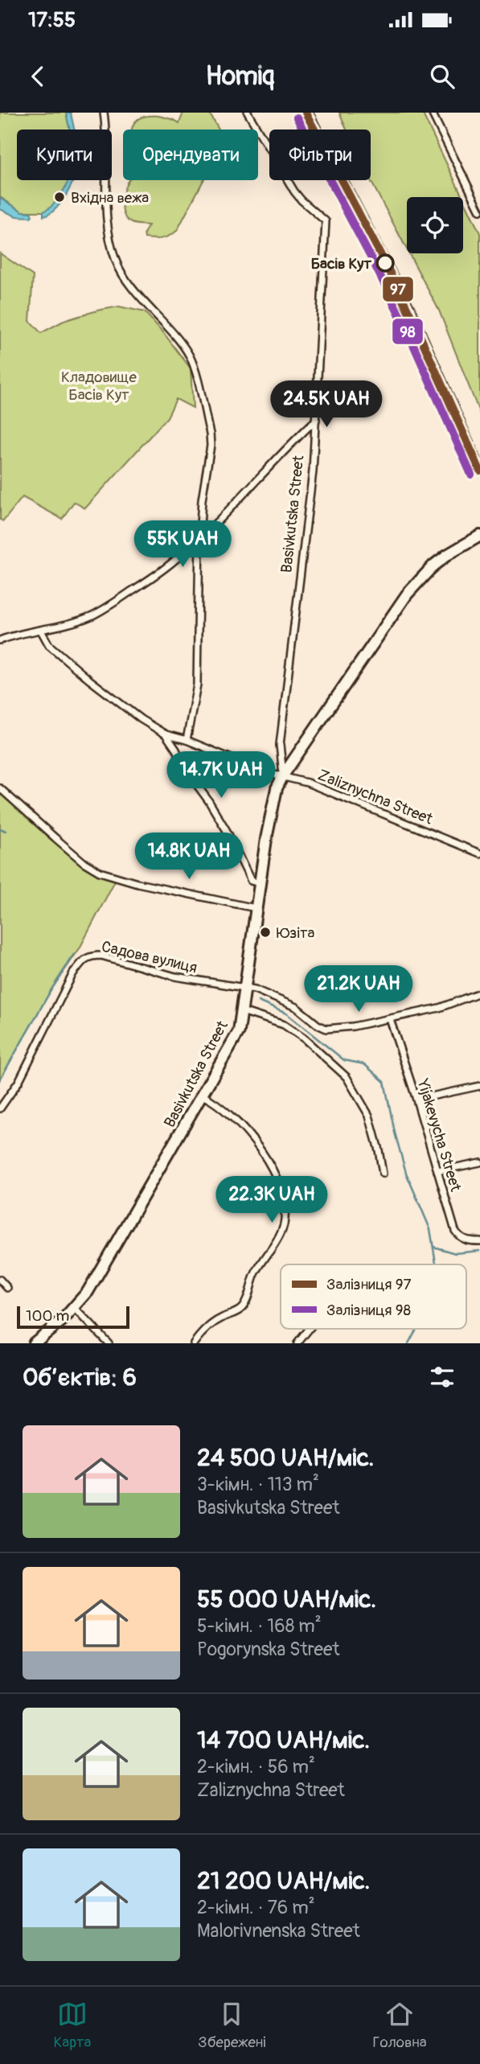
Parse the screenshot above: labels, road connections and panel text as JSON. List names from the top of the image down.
{
  "streets": {
    "main road": ["Basivkutska Street"],
    "street": ["Zaliznychna Street", "Садова вулиця", "Yijakevycha Street"]
  },
  "crossings": [
    ["Basivkutska Street", "Zaliznychna Street"],
    ["Basivkutska Street", "Садова вулиця"]
  ],
  "parks": ["Кладовище Басів Кут"],
  "places": ["Вхідна вежа", "Басів Кут", "Юзіта"],
  "lines": ["rail line 97", "rail line 98"],
  "legend": ["Залізниця 97", "Залізниця 98"],
  "scale_bar": "100 m",
  "page": {
    "status": "17:55",
    "header": "Homiq",
    "chip": ["Купити", "Орендувати", "Фільтри"],
    "price": [
      "24.5K UAH",
      "55K UAH",
      "14.7K UAH",
      "14.8K UAH",
      "21.2K UAH",
      "22.3K UAH"
    ],
    "scale": "100 m",
    "heading": "Об’єктів: 6",
    "list": [
      {
        "name": "24 500 UAH/міс.",
        "note": "3-кімн. · 113 m² · Basivkutska Street"
      },
      {
        "name": "55 000 UAH/міс.",
        "note": "5-кімн. · 168 m² · Pogorynska Street"
      },
      {
        "name": "14 700 UAH/міс.",
        "note": "2-кімн. · 56 m² · Zaliznychna Street"
      },
      {
        "name": "21 200 UAH/міс.",
        "note": "2-кімн. · 76 m² · Malorivnenska Street"
      }
    ],
    "tabs": ["Карта", "Збережені", "Головна"]
  }
}
